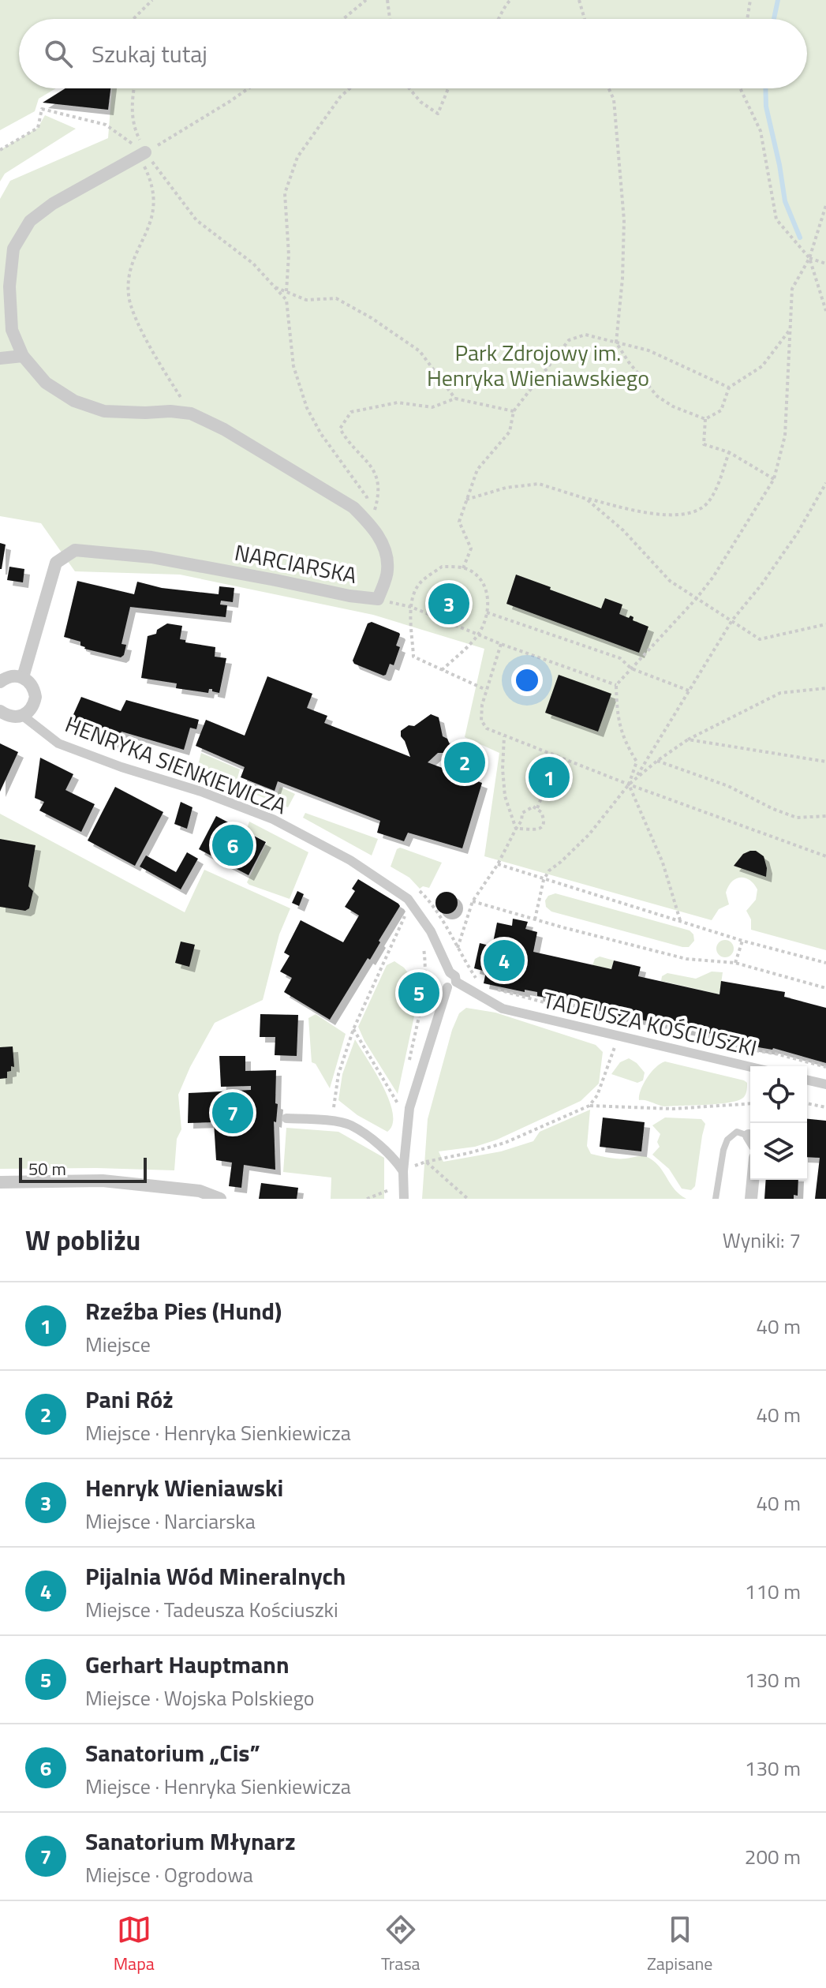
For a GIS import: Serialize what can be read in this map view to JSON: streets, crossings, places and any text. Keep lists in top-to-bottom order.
{
  "streets": {
    "street": ["NARCIARSKA", "HENRYKA SIENKIEWICZA", "TADEUSZA KOŚCIUSZKI"]
  },
  "crossings": [
    ["HENRYKA SIENKIEWICZA", "TADEUSZA KOŚCIUSZKI"]
  ],
  "parks": ["Park Zdrojowy im. Henryka Wieniawskiego"],
  "scale_bar": "50 m",
  "page": {
    "search": "Szukaj tutaj",
    "pins": [
      "3",
      "2",
      "1",
      "6",
      "4",
      "5",
      "7"
    ],
    "scale": "50 m",
    "heading": ["W pobliżu", "Wyniki: 7"],
    "list": [
      {
        "mark": "1",
        "name": "Rzeźba Pies (Hund)",
        "note": "Miejsce",
        "value": "40 m"
      },
      {
        "mark": "2",
        "name": "Pani Róż",
        "note": "Miejsce · Henryka Sienkiewicza",
        "value": "40 m"
      },
      {
        "mark": "3",
        "name": "Henryk Wieniawski",
        "note": "Miejsce · Narciarska",
        "value": "40 m"
      },
      {
        "mark": "4",
        "name": "Pijalnia Wód Mineralnych",
        "note": "Miejsce · Tadeusza Kościuszki",
        "value": "110 m"
      },
      {
        "mark": "5",
        "name": "Gerhart Hauptmann",
        "note": "Miejsce · Wojska Polskiego",
        "value": "130 m"
      },
      {
        "mark": "6",
        "name": "Sanatorium „Cis”",
        "note": "Miejsce · Henryka Sienkiewicza",
        "value": "130 m"
      },
      {
        "mark": "7",
        "name": "Sanatorium Młynarz",
        "note": "Miejsce · Ogrodowa",
        "value": "200 m"
      }
    ],
    "nav": ["Mapa", "Trasa", "Zapisane"]
  }
}
